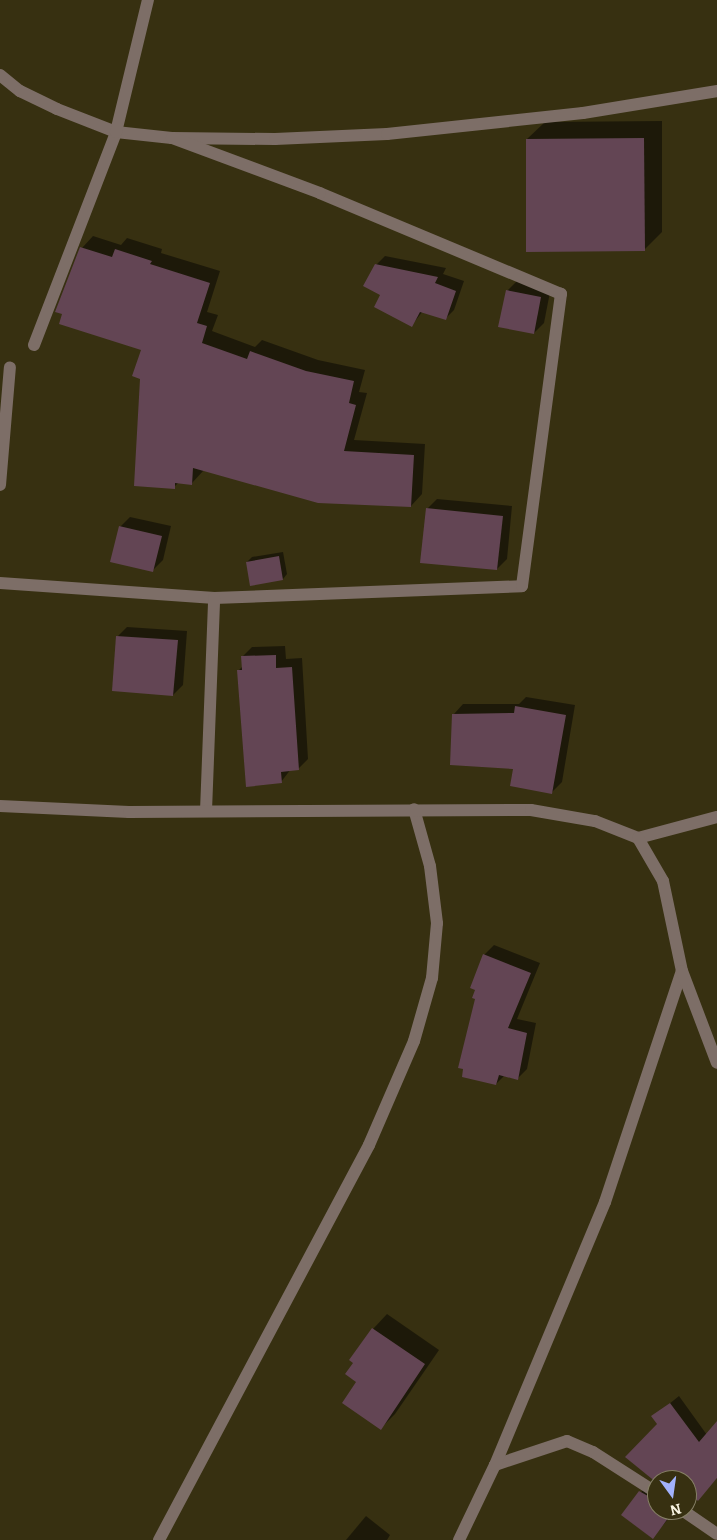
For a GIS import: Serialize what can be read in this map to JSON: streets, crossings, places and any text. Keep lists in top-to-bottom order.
{
  "north": "bottom"
}
